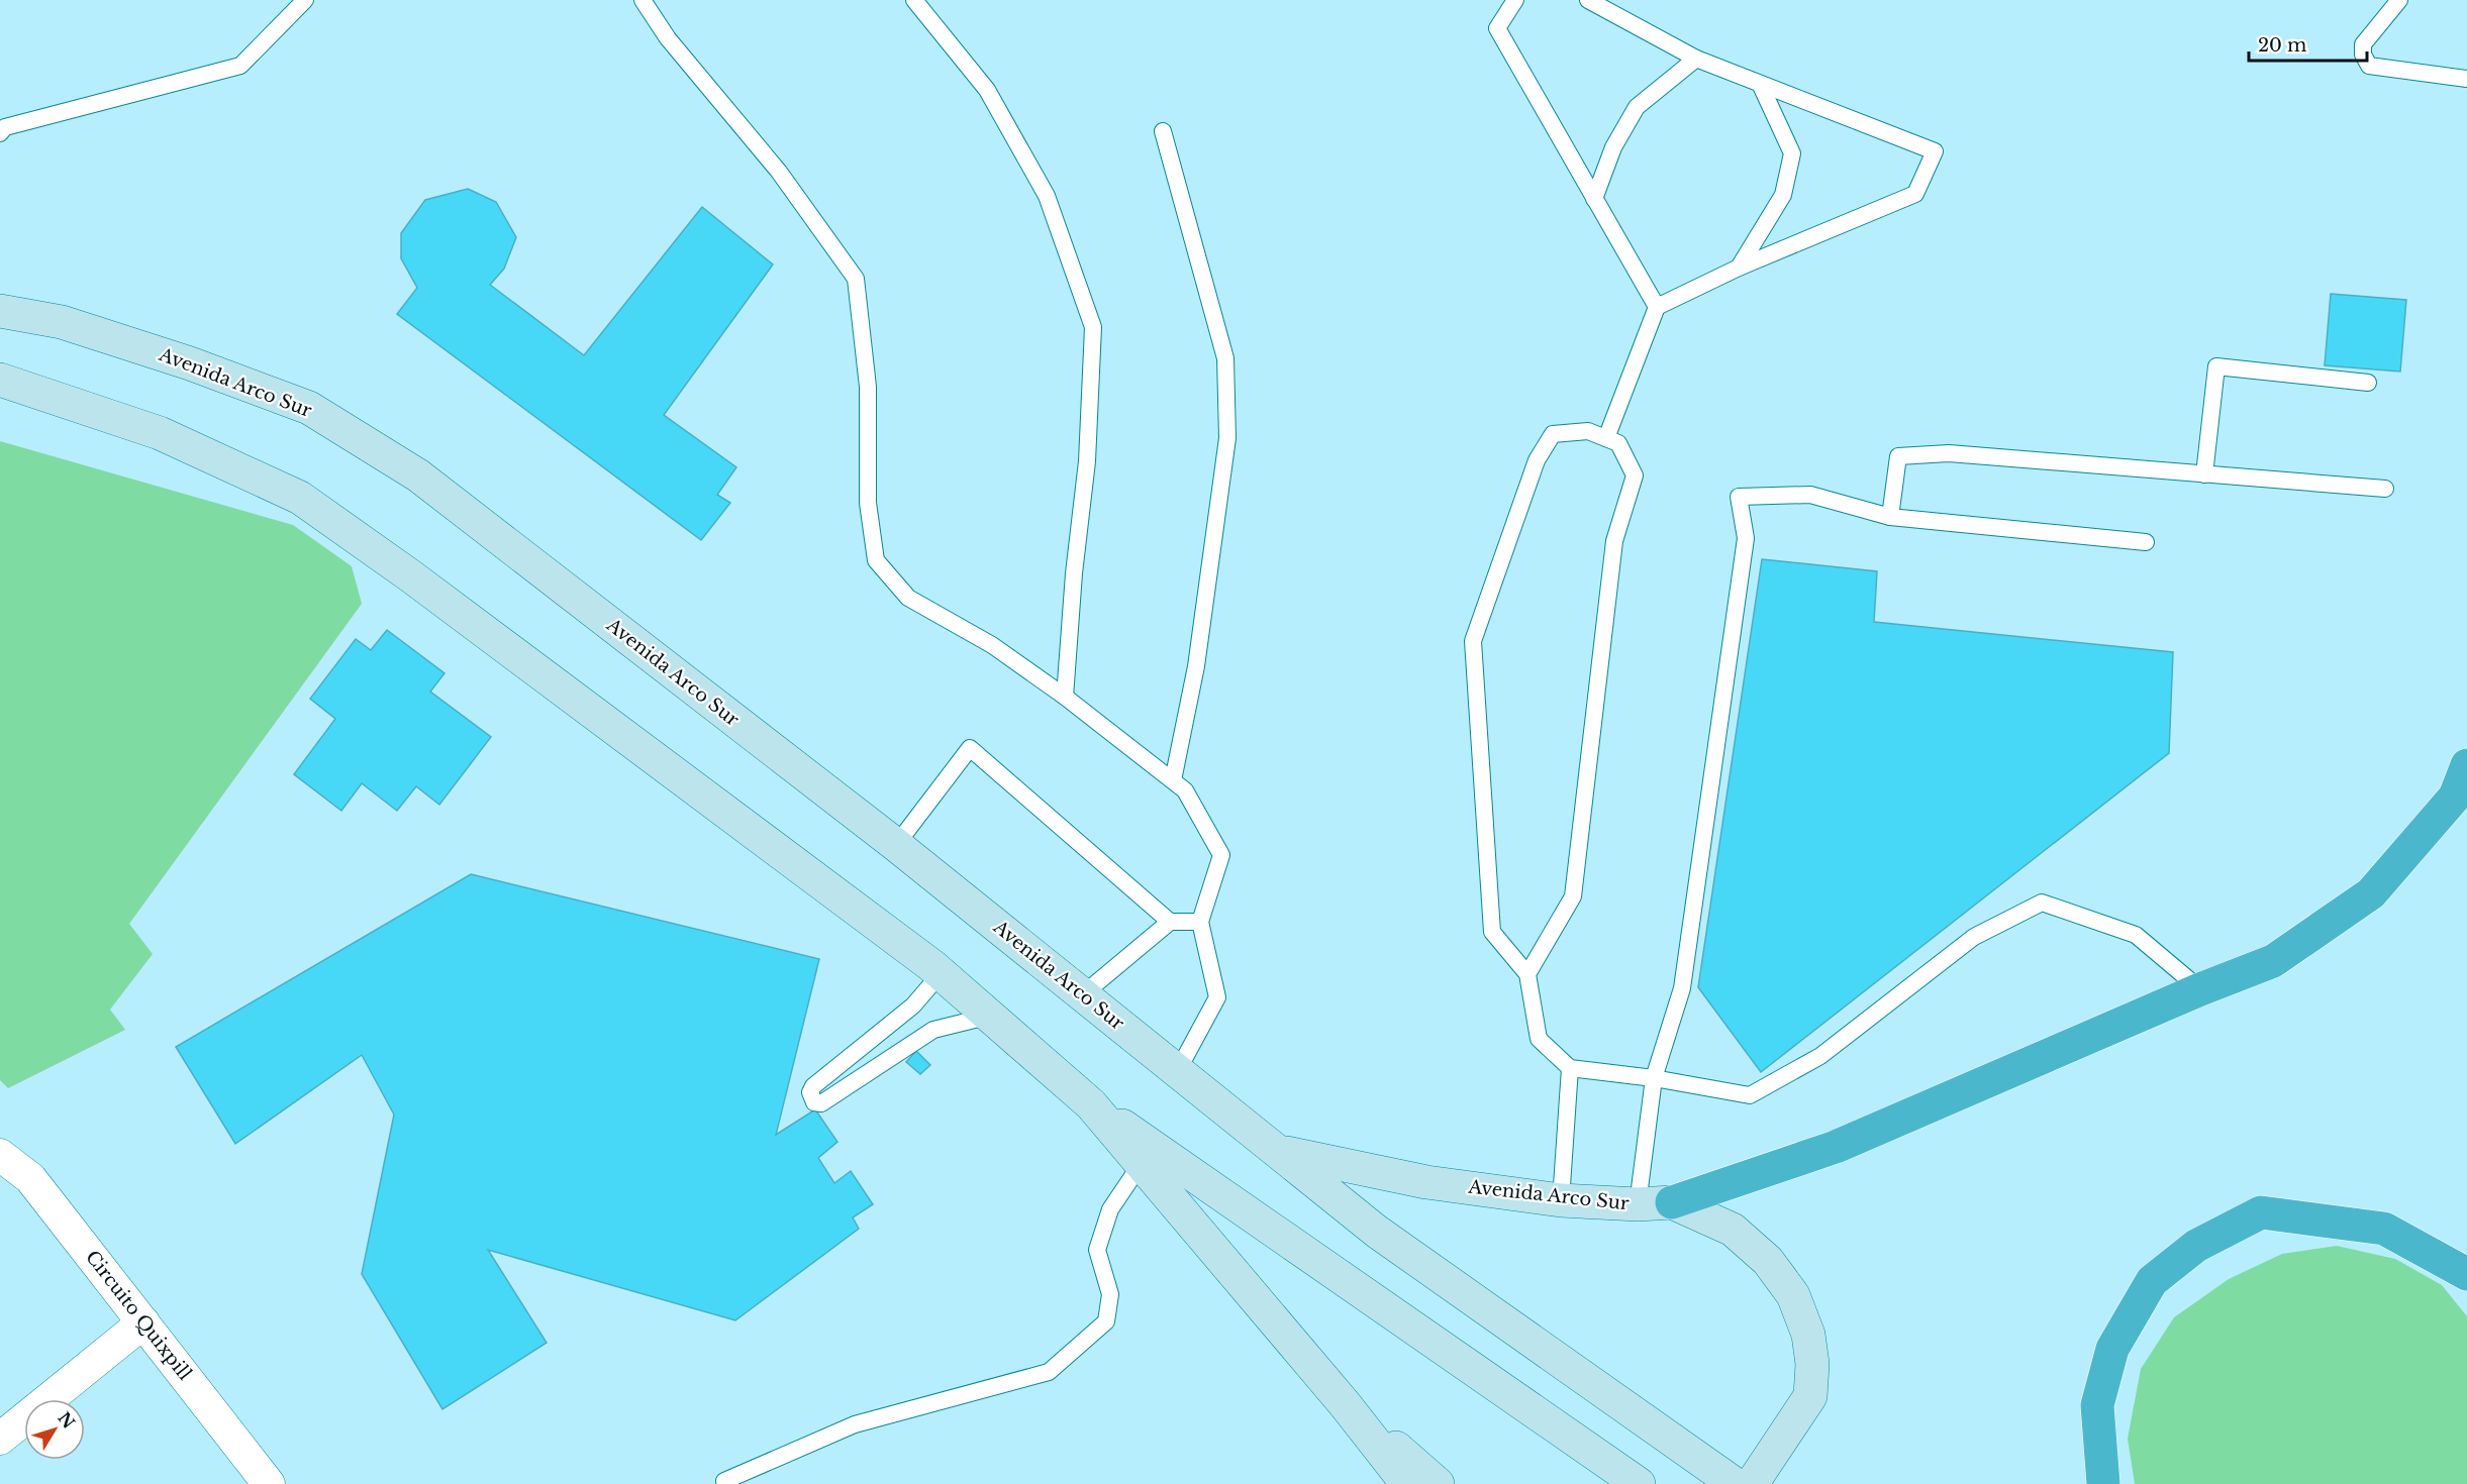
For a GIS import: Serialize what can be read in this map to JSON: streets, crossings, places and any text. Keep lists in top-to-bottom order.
{
  "streets": {
    "main road": ["Avenida Arco Sur"],
    "street": ["Circuito Quixpill"]
  },
  "scale_bar": "20 m",
  "north": "top right"
}
